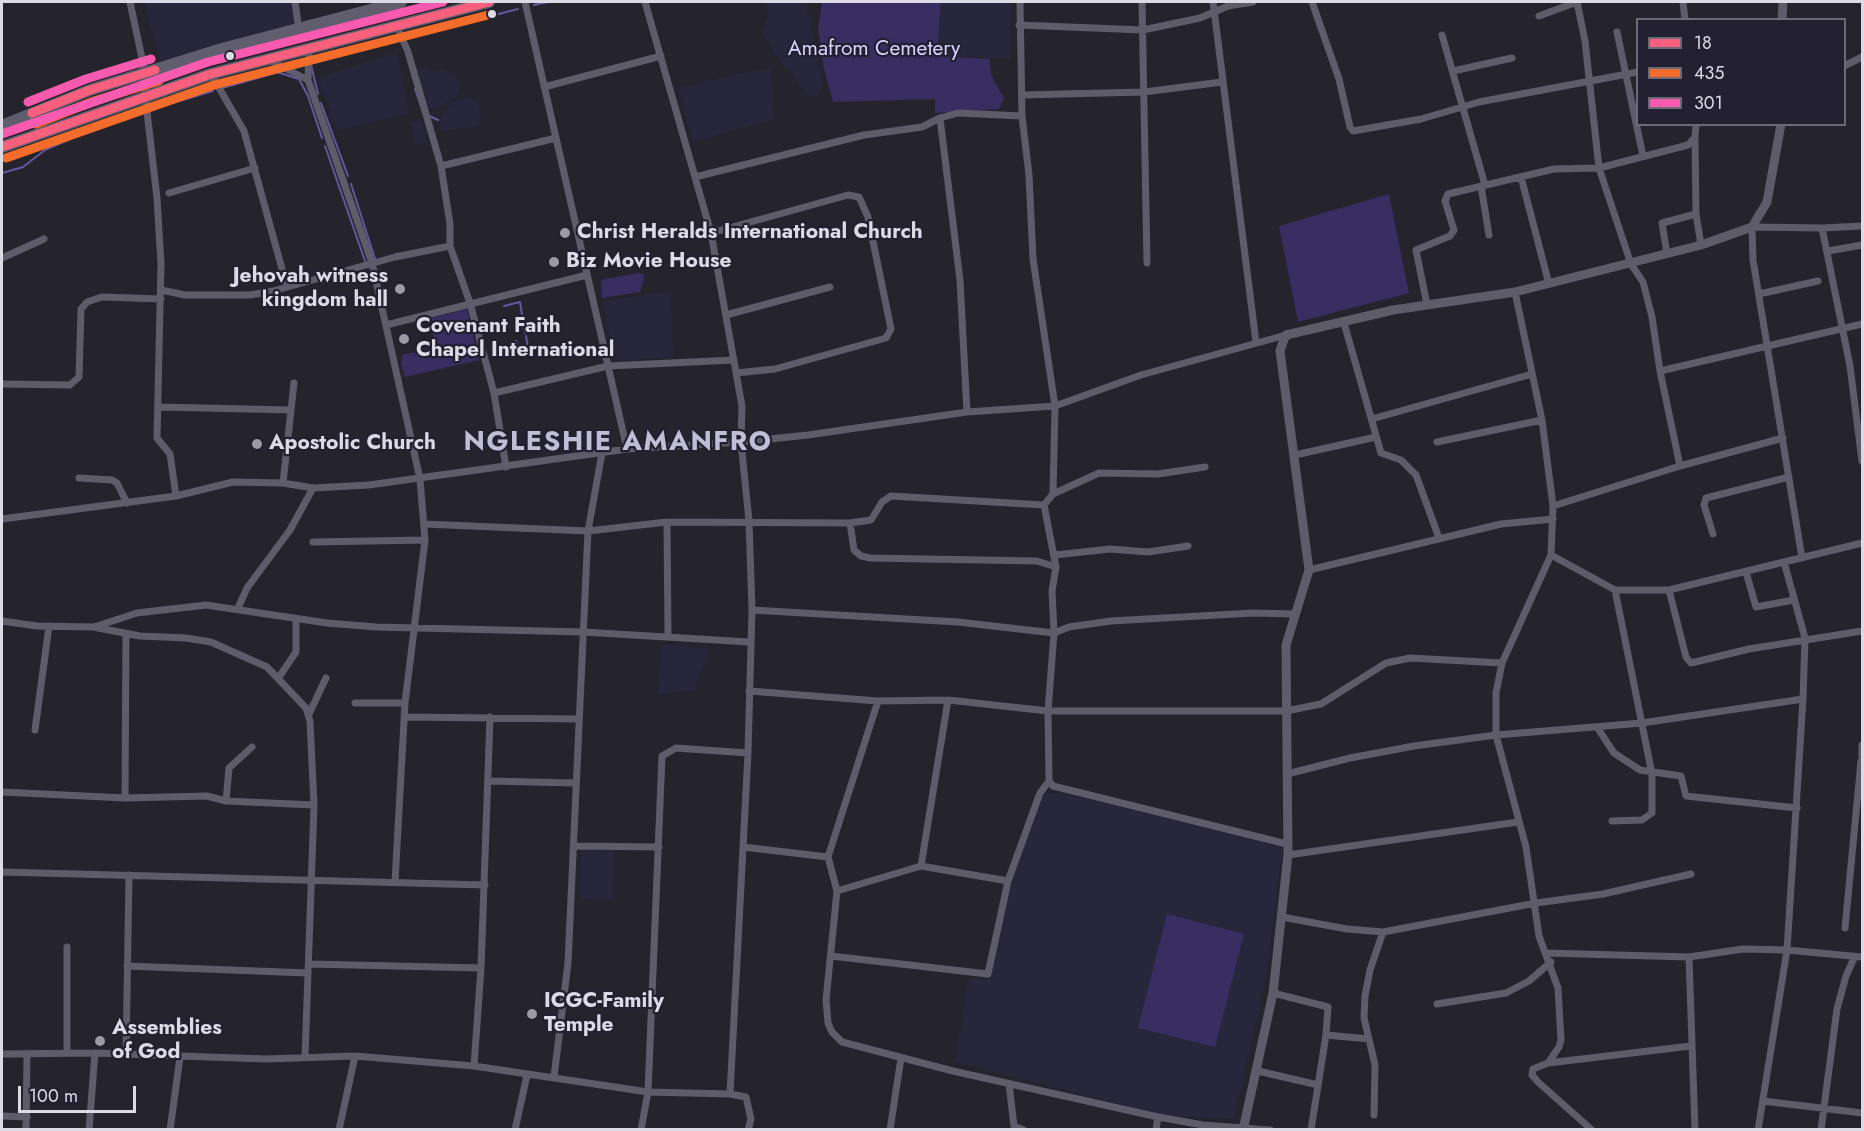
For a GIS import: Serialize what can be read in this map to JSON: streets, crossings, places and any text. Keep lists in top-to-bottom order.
{
  "districts": ["NGLESHIE AMANFRO"],
  "parks": ["Amafrom Cemetery"],
  "places": [
    "Christ Heralds International Church",
    "Biz Movie House",
    "Jehovah witness kingdom hall",
    "Covenant Faith Chapel International",
    "Apostolic Church",
    "ICGC-Family Temple",
    "Assemblies of God"
  ],
  "lines": ["transit line 18", "transit line 301", "transit line 435"],
  "legend": ["18", "435", "301"],
  "scale_bar": "100 m"
}
